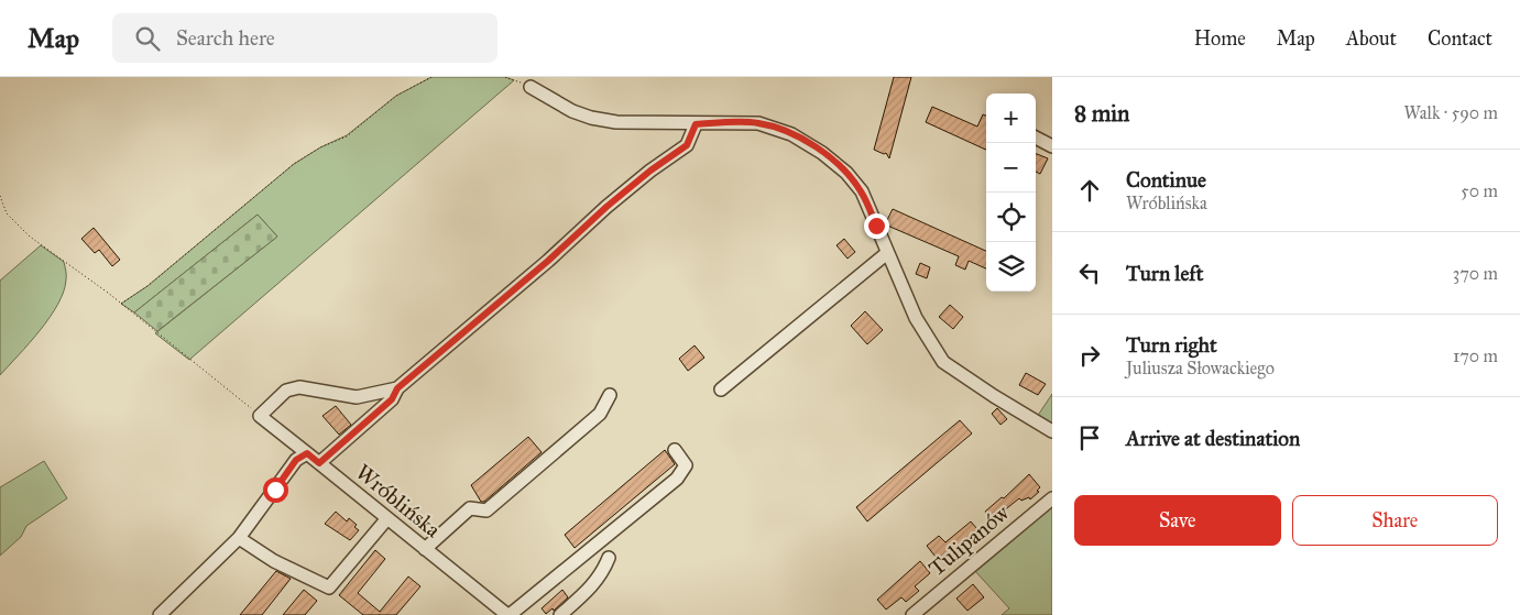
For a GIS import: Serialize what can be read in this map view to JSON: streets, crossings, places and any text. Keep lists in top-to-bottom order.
{
  "streets": {
    "street": ["Wróblińska", "Tulipanów"]
  },
  "page": {
    "header": "Map",
    "search": "Search here",
    "nav": [
      "Home",
      "Map",
      "About",
      "Contact"
    ],
    "heading": ["8 min", "Walk · 590 m"],
    "map_buttons": ["+", "−"],
    "list": [
      ["Continue", "Wróblińska", "50 m"],
      ["Turn left", "370 m"],
      ["Turn right", "Juliusza Słowackiego", "170 m"],
      "Arrive at destination"
    ],
    "buttons": ["Save", "Share"]
  }
}
